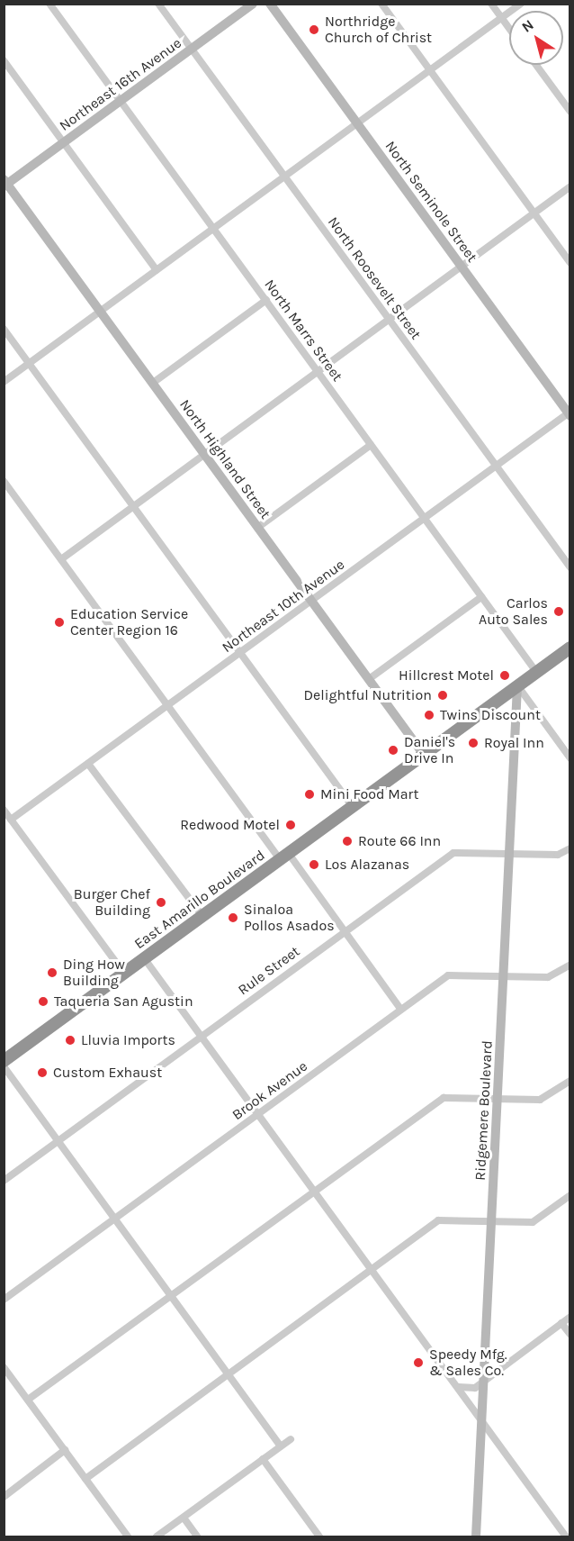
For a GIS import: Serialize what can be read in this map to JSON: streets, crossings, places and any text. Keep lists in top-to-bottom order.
{
  "streets": {
    "highway": ["East Amarillo Boulevard"],
    "street": [
      "Northeast 16th Avenue",
      "North Seminole Street",
      "North Roosevelt Street",
      "North Marrs Street",
      "North Highland Street",
      "Northeast 10th Avenue",
      "Rule Street",
      "Brook Avenue",
      "Ridgemere Boulevard"
    ]
  },
  "crossings": [
    ["Northeast 16th Avenue", "North Roosevelt Street"],
    ["Northeast 16th Avenue", "North Marrs Street"],
    ["Northeast 16th Avenue", "North Highland Street"],
    ["North Seminole Street", "Northeast 10th Avenue"],
    ["North Roosevelt Street", "Northeast 10th Avenue"],
    ["North Marrs Street", "Northeast 10th Avenue"],
    ["North Marrs Street", "East Amarillo Boulevard"],
    ["North Highland Street", "Northeast 10th Avenue"],
    ["North Highland Street", "East Amarillo Boulevard"],
    ["East Amarillo Boulevard", "Ridgemere Boulevard"],
    ["Rule Street", "Ridgemere Boulevard"],
    ["Brook Avenue", "Ridgemere Boulevard"]
  ],
  "places": [
    "Northridge Church of Christ",
    "Carlos Auto Sales",
    "Education Service Center Region 16",
    "Hillcrest Motel",
    "Delightful Nutrition",
    "Twins Discount",
    "Royal Inn",
    "Daniel's Drive In",
    "Mini Food Mart",
    "Redwood Motel",
    "Route 66 Inn",
    "Los Alazanas",
    "Burger Chef Building",
    "Sinaloa Pollos Asados",
    "Ding How Building",
    "Taqueria San Agustin",
    "Lluvia Imports",
    "Custom Exhaust",
    "Speedy Mfg. & Sales Co."
  ],
  "north": "top left"
}
